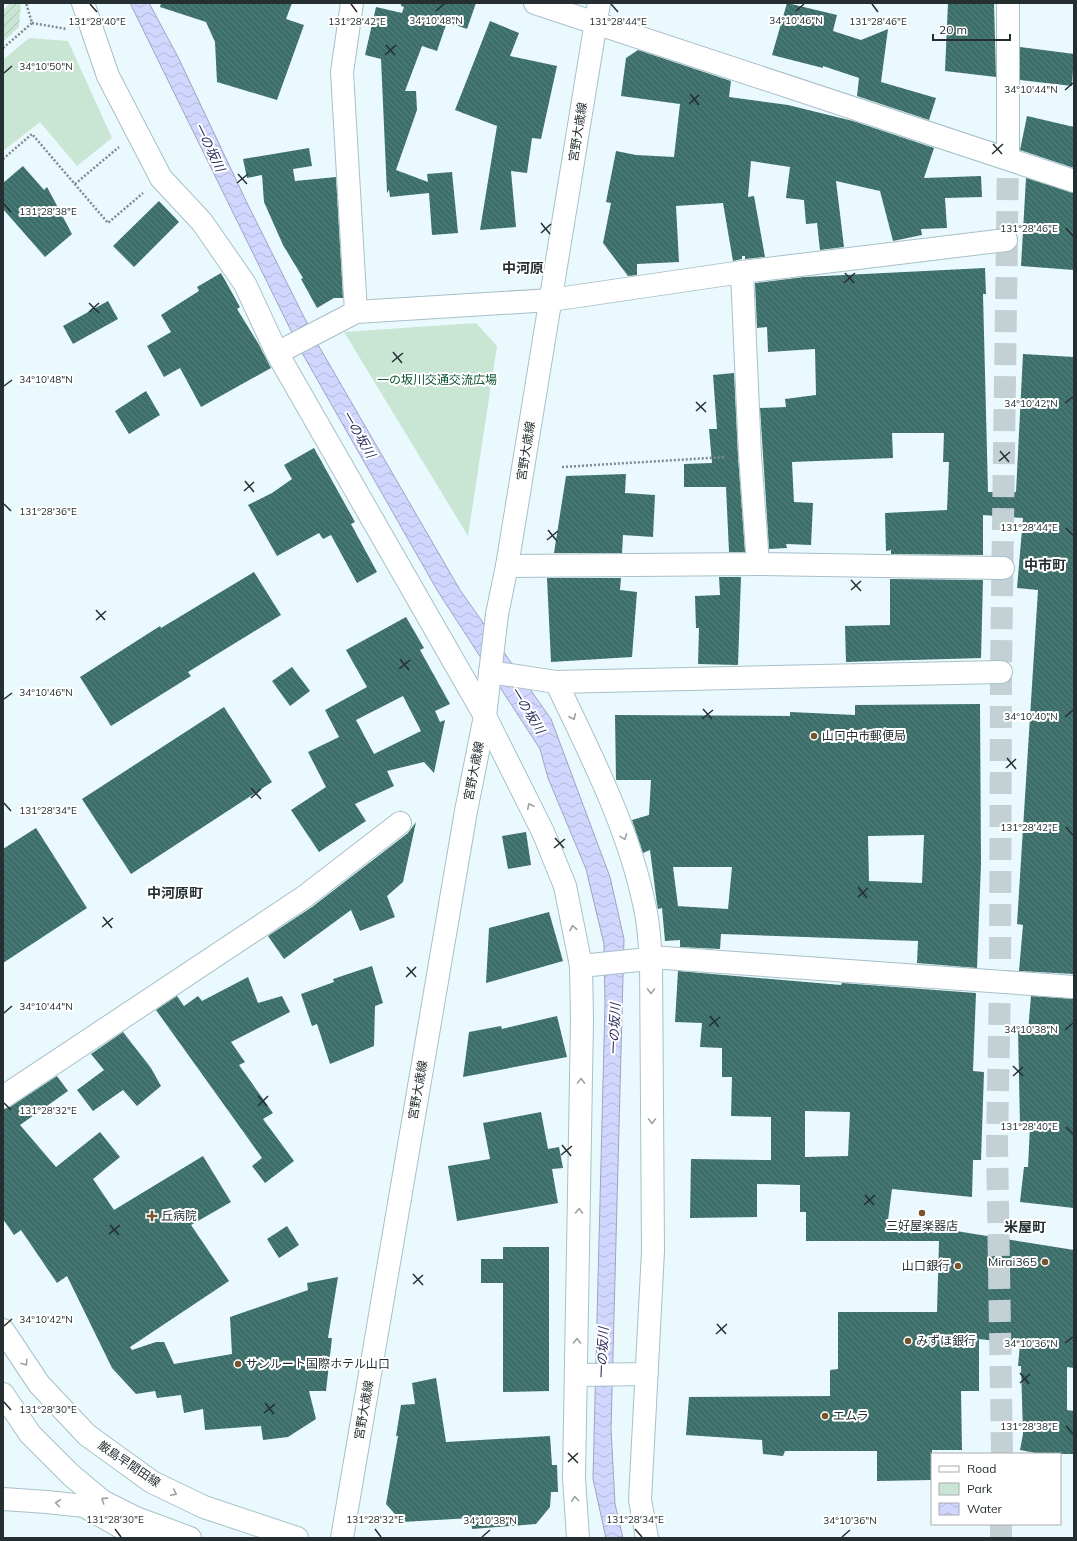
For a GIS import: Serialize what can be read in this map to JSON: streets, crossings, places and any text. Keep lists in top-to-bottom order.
{
  "streets": {
    "street": ["宮野大歳線", "厳島早間田線"]
  },
  "districts": [
    "中河原",
    "中市町",
    "中河原町",
    "米屋町"
  ],
  "water": ["一の坂川"],
  "parks": ["一の坂川交通交流広場"],
  "places": {
    "other": [
      "山口中市郵便局",
      "三好屋楽器店",
      "Mirai365",
      "山口銀行",
      "みずほ銀行",
      "サンルート国際ホテル山口",
      "エムラ"
    ],
    "health": ["丘病院"]
  },
  "legend": ["Road", "Park", "Water"],
  "scale_bar": "20 m",
  "coordinates": [
    "34°10'48\"N",
    "34°10'46\"N",
    "131°28'44\"E",
    "131°28'40\"E",
    "131°28'42\"E",
    "131°28'46\"E",
    "34°10'50\"N",
    "34°10'44\"N",
    "131°28'38\"E",
    "34°10'42\"N",
    "131°28'36\"E",
    "34°10'40\"N",
    "131°28'34\"E",
    "34°10'38\"N",
    "131°28'32\"E",
    "34°10'36\"N",
    "131°28'30\"E"
  ]
}
